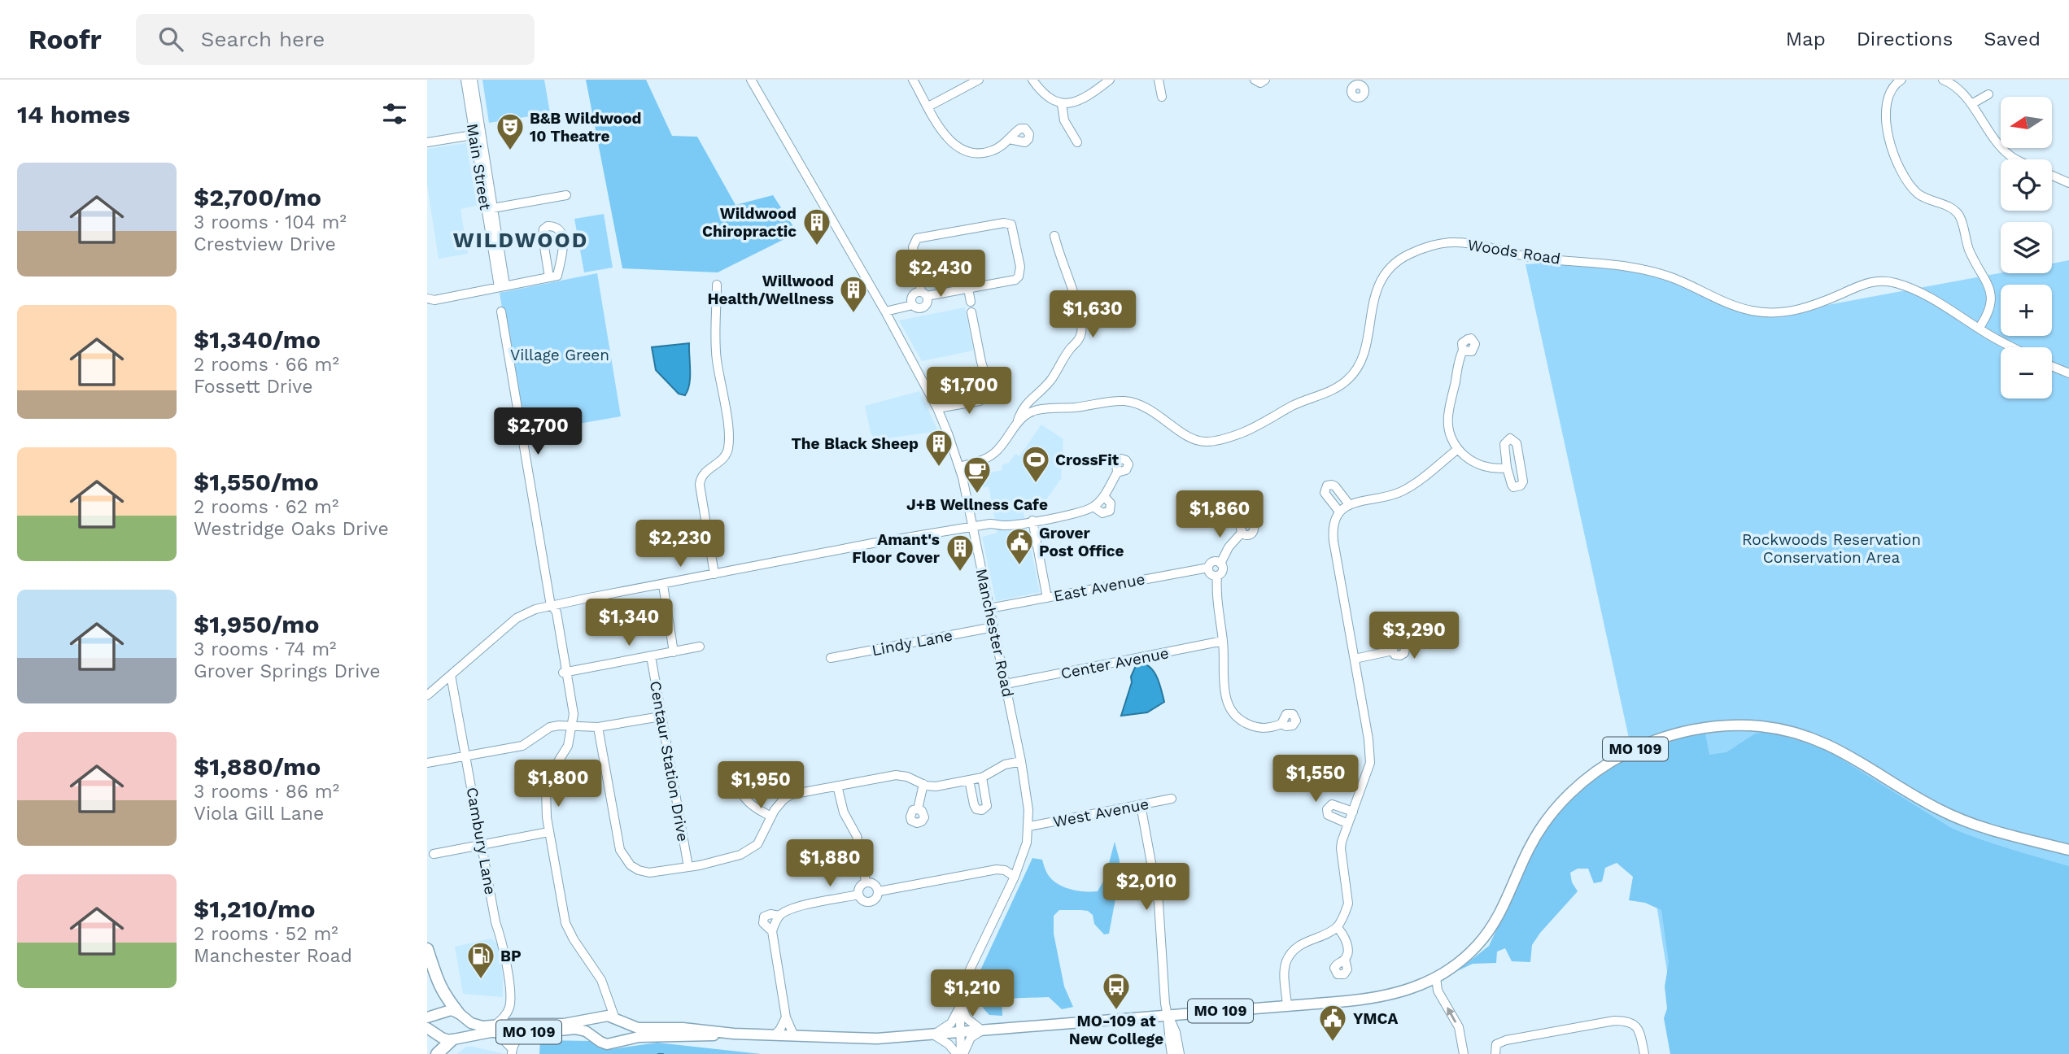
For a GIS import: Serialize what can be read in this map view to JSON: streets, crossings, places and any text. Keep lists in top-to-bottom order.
{
  "streets": {
    "main road": ["MO 109"],
    "street": [
      "Main Street",
      "Woods Road",
      "East Avenue",
      "Manchester Road",
      "Lindy Lane",
      "Center Avenue",
      "Centaur Station Drive",
      "West Avenue",
      "Cambury Lane"
    ]
  },
  "crossings": [
    ["Woods Road", "Manchester Road"],
    ["East Avenue", "Manchester Road"],
    ["Manchester Road", "Lindy Lane"],
    ["Manchester Road", "Center Avenue"],
    ["Manchester Road", "MO 109"],
    ["Manchester Road", "West Avenue"],
    ["MO 109", "Cambury Lane"]
  ],
  "districts": ["WILDWOOD"],
  "parks": ["Village Green", "Rockwoods Reservation Conservation Area"],
  "places": {
    "theatre": ["B&B Wildwood 10 Theatre"],
    "building": [
      "Wildwood Chiropractic",
      "Willwood Health/Wellness",
      "The Black Sheep",
      "Amant's Floor Cover"
    ],
    "sports": ["CrossFit"],
    "cafe": ["J+B Wellness Cafe"],
    "public building": ["Grover Post Office", "YMCA"],
    "fuel station": ["BP"],
    "bus stop": ["MO-109 at New College"]
  },
  "north": "left",
  "page": {
    "header": "Roofr",
    "search": "Search here",
    "nav": ["Map", "Directions", "Saved"],
    "heading": "14 homes",
    "map_buttons": ["+", "−"],
    "list": [
      {
        "name": "$2,700/mo",
        "note": "3 rooms · 104 m² · Crestview Drive"
      },
      {
        "name": "$1,340/mo",
        "note": "2 rooms · 66 m² · Fossett Drive"
      },
      {
        "name": "$1,550/mo",
        "note": "2 rooms · 62 m² · Westridge Oaks Drive"
      },
      {
        "name": "$1,950/mo",
        "note": "3 rooms · 74 m² · Grover Springs Drive"
      },
      {
        "name": "$1,880/mo",
        "note": "3 rooms · 86 m² · Viola Gill Lane"
      },
      {
        "name": "$1,210/mo",
        "note": "2 rooms · 52 m² · Manchester Road"
      }
    ],
    "price": [
      "$2,430",
      "$1,630",
      "$1,700",
      "$2,700",
      "$1,860",
      "$2,230",
      "$1,340",
      "$3,290",
      "$1,550",
      "$1,800",
      "$1,950",
      "$1,880",
      "$2,010",
      "$1,210"
    ]
  }
}
